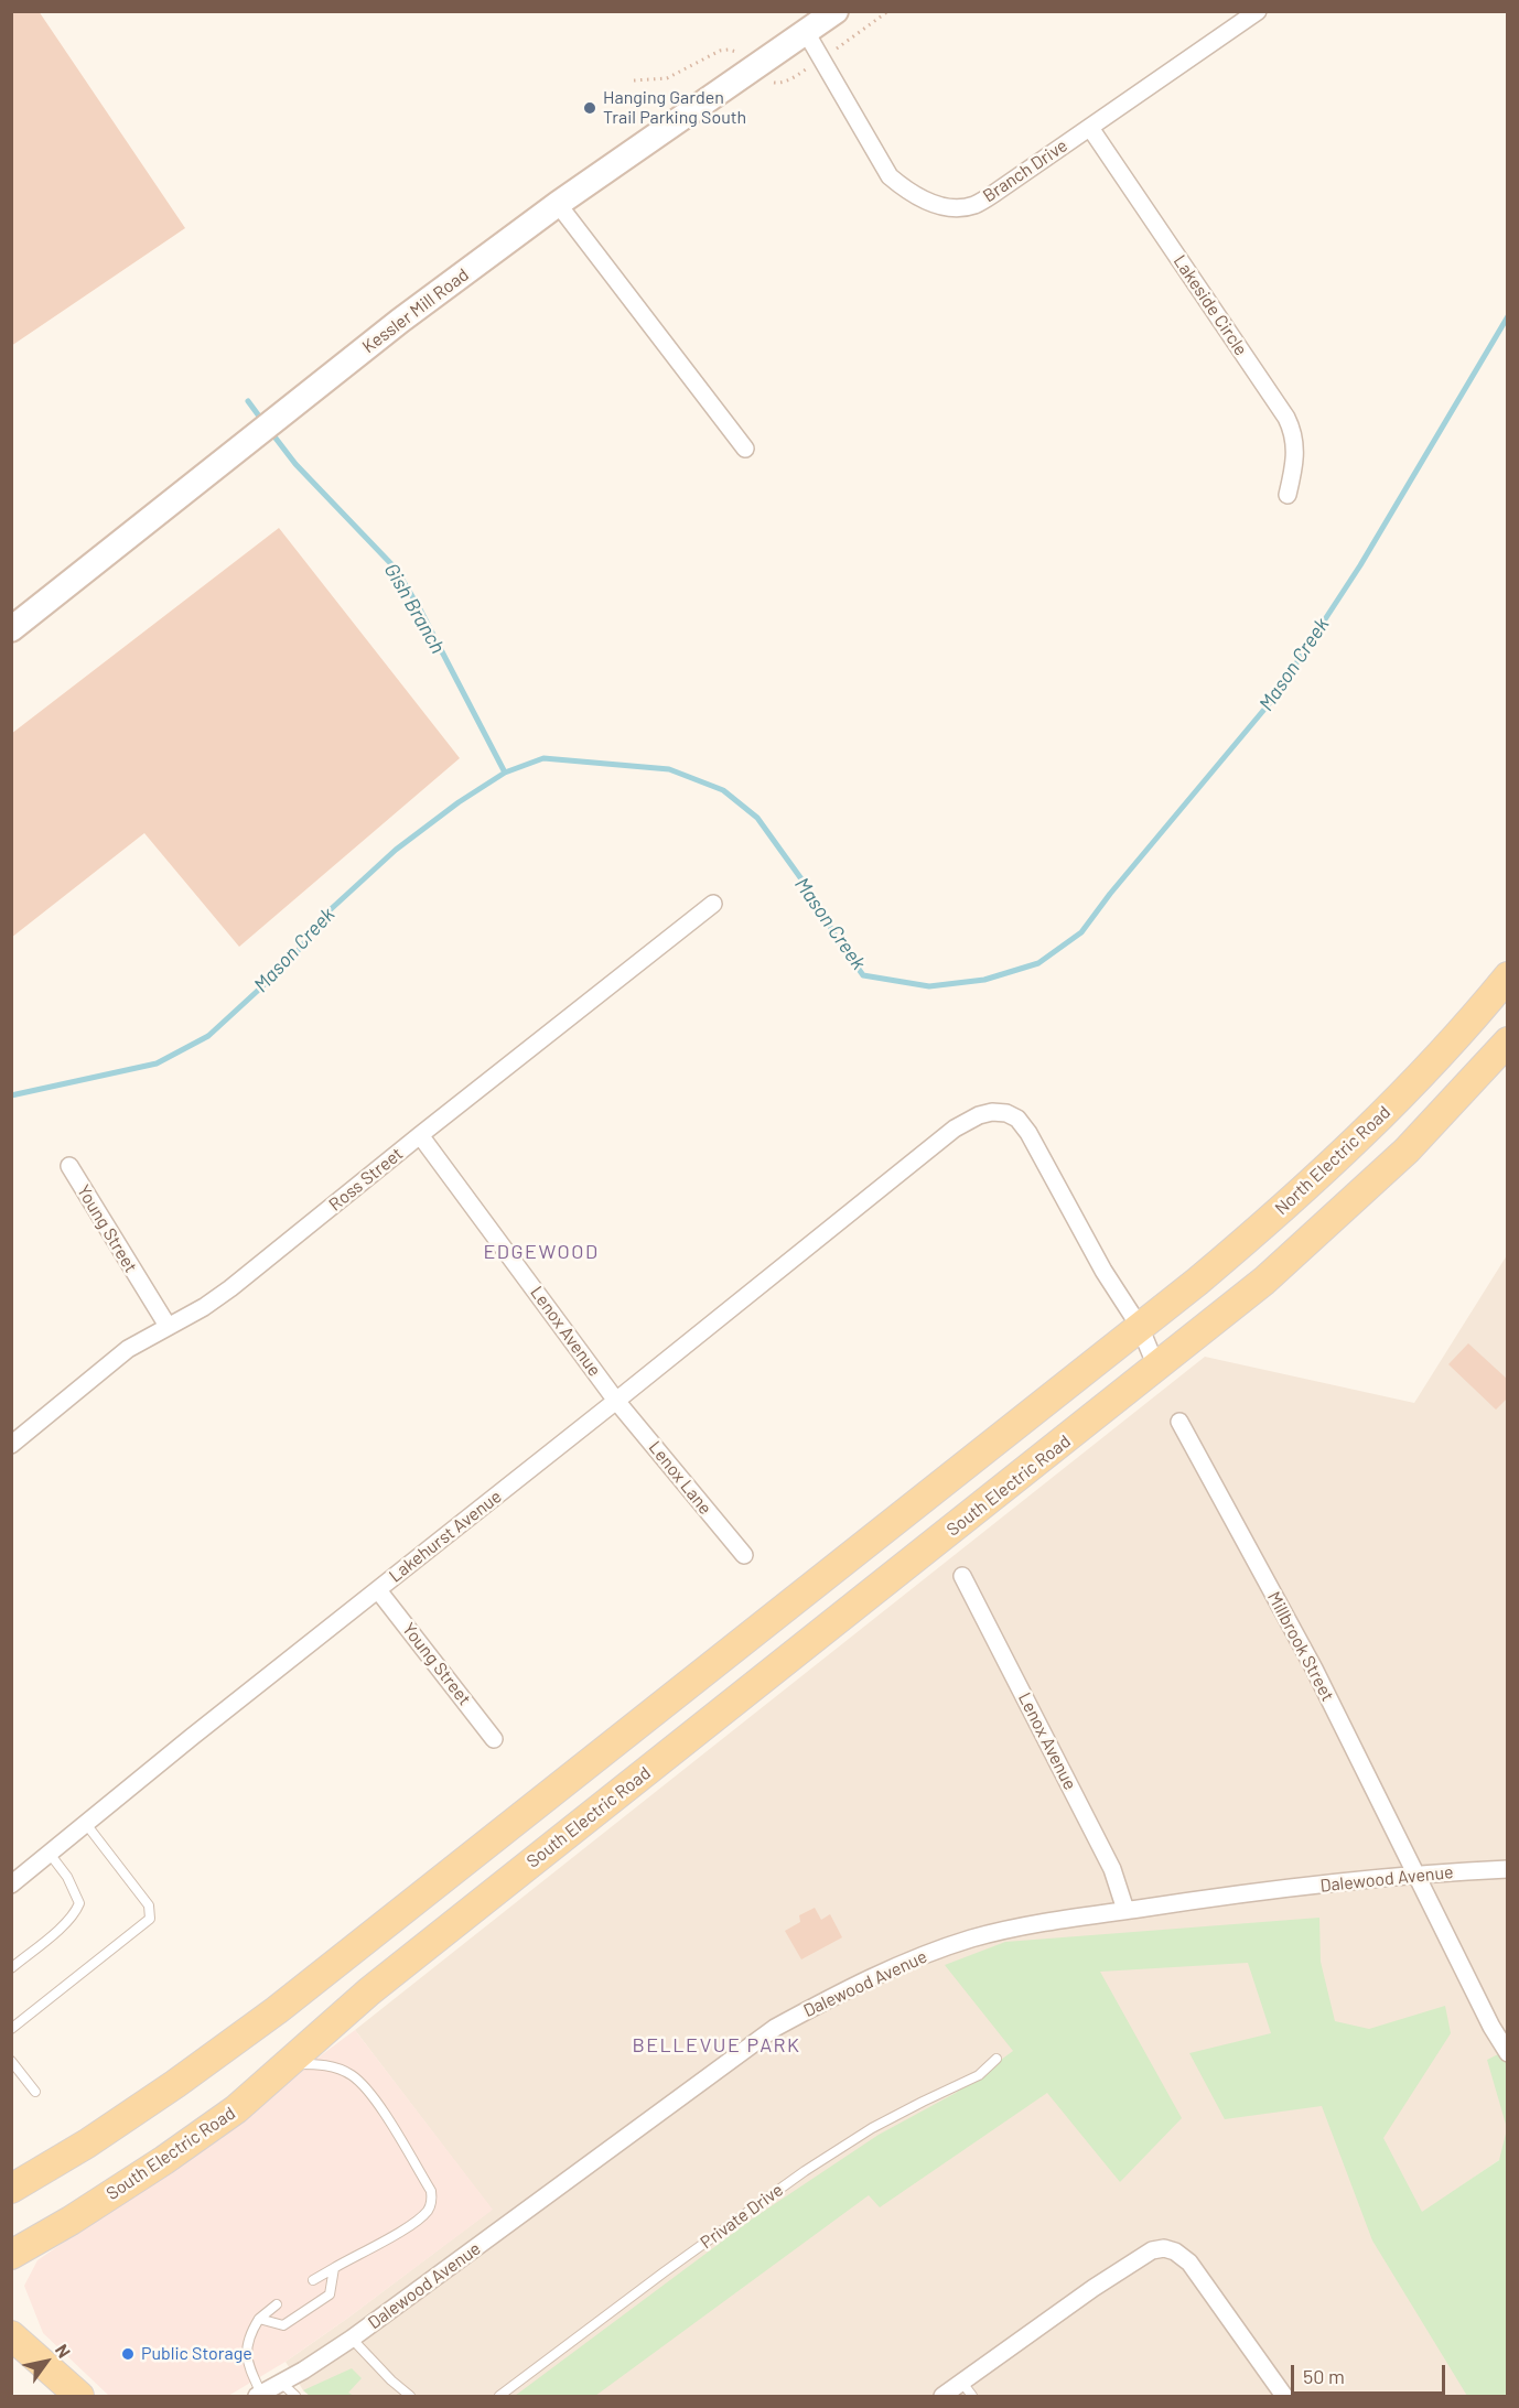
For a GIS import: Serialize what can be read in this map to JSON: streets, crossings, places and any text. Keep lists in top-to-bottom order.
{
  "streets": {
    "main road": ["North Electric Road", "South Electric Road"],
    "street": [
      "Branch Drive",
      "Lakeside Circle",
      "Kessler Mill Road",
      "Ross Street",
      "Young Street",
      "Lenox Avenue",
      "Lenox Lane",
      "Lakehurst Avenue",
      "Millbrook Street",
      "Dalewood Avenue"
    ],
    "lane": ["Private Drive"]
  },
  "crossings": [
    ["Branch Drive", "Lakeside Circle"],
    ["Branch Drive", "Kessler Mill Road"],
    ["North Electric Road", "Lakehurst Avenue"],
    ["Ross Street", "Young Street"],
    ["Ross Street", "Lenox Avenue"],
    ["Young Street", "Lakehurst Avenue"],
    ["Lenox Avenue", "Lenox Lane"],
    ["Lenox Avenue", "Lakehurst Avenue"],
    ["Lenox Avenue", "Dalewood Avenue"],
    ["Lenox Lane", "Lakehurst Avenue"],
    ["Millbrook Street", "Dalewood Avenue"]
  ],
  "districts": ["EDGEWOOD", "BELLEVUE PARK"],
  "water": ["Gish Branch", "Mason Creek"],
  "places": ["Hanging Garden Trail Parking South", "Public Storage"],
  "scale_bar": "50 m",
  "north": "top right"
}
